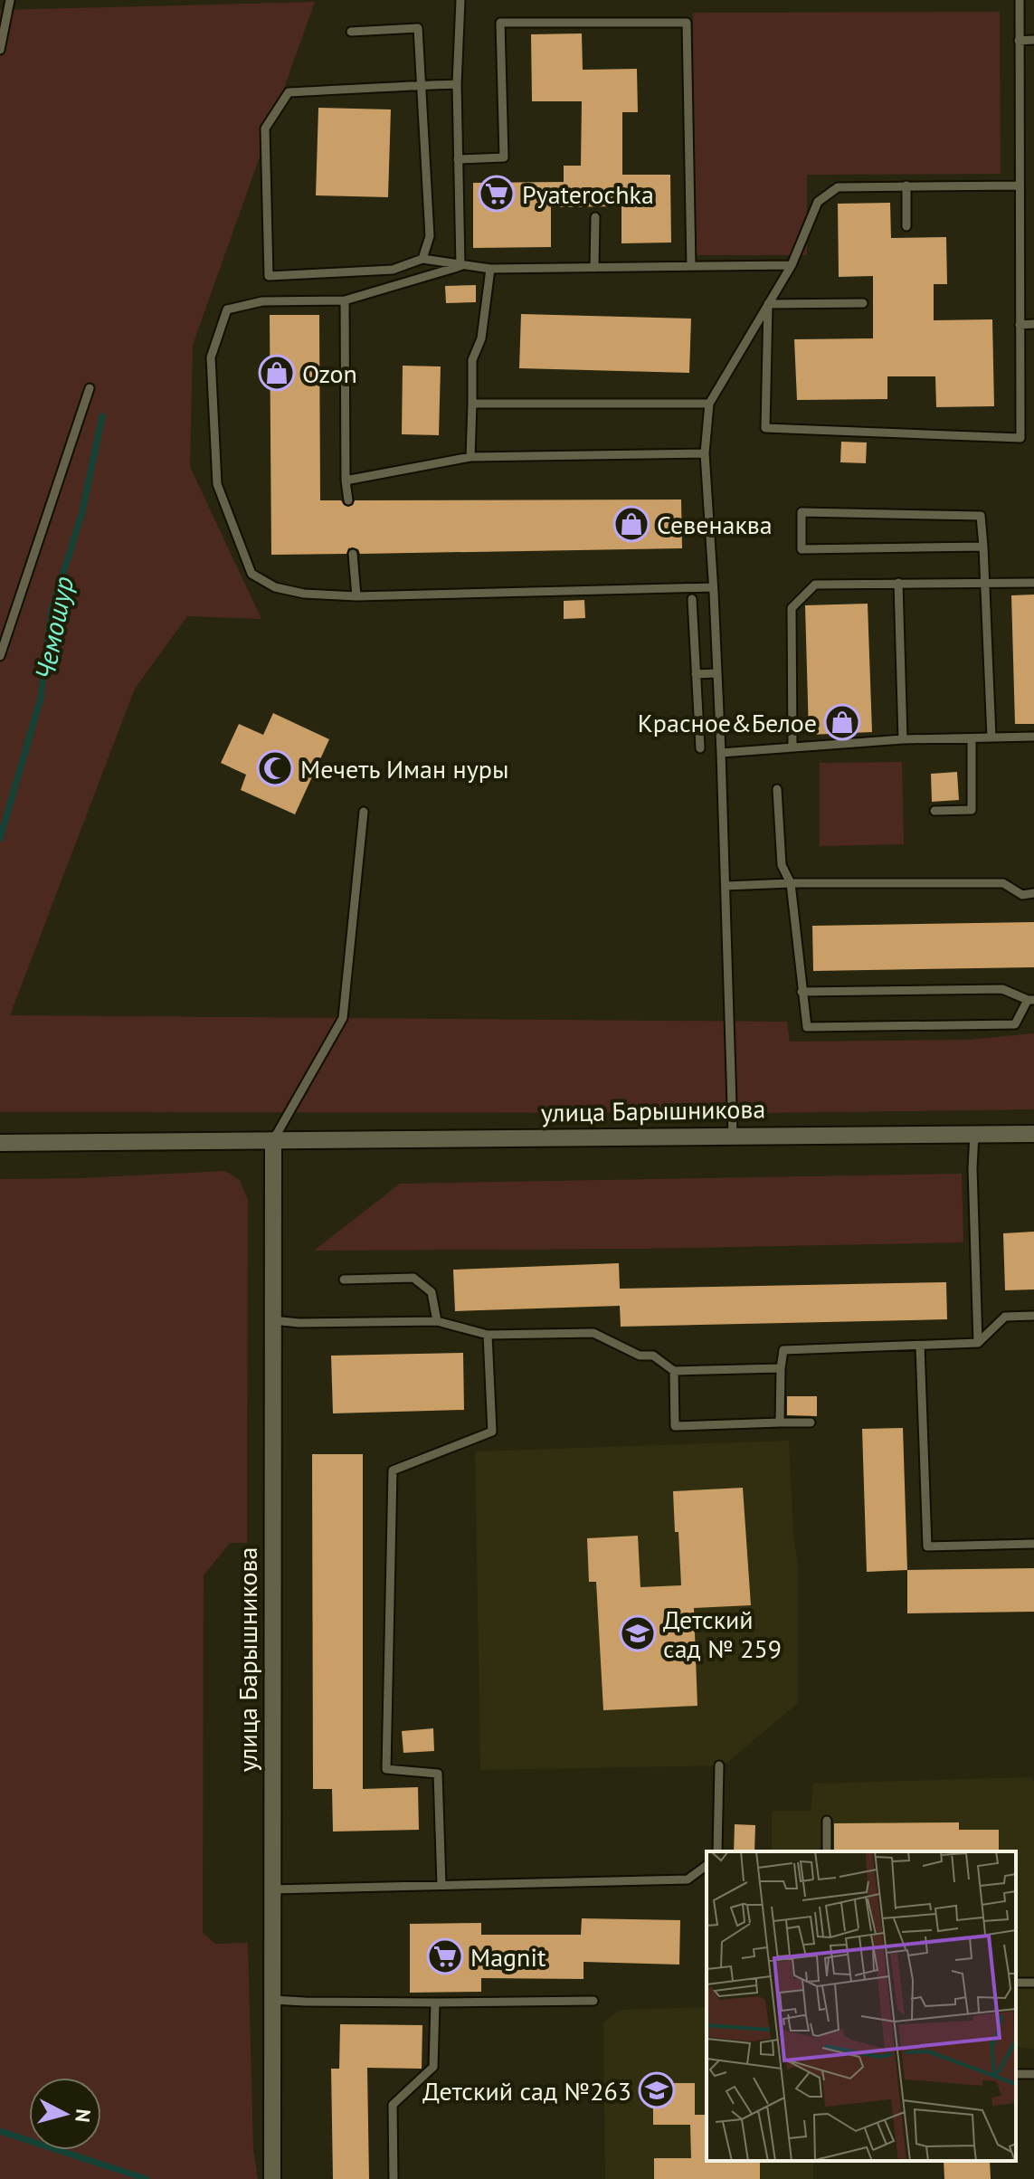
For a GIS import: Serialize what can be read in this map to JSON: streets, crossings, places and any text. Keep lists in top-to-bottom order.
{
  "streets": {
    "street": ["улица Барышникова"]
  },
  "water": ["Чемошур"],
  "places": {
    "supermarket": ["Pyaterochka", "Magnit"],
    "shop": ["Ozon", "Севенаква", "Красное&Белое"],
    "mosque": ["Мечеть Иман нуры"],
    "school or university": ["Детский сад № 259", "Детский сад №263"]
  },
  "north": "right"
}
